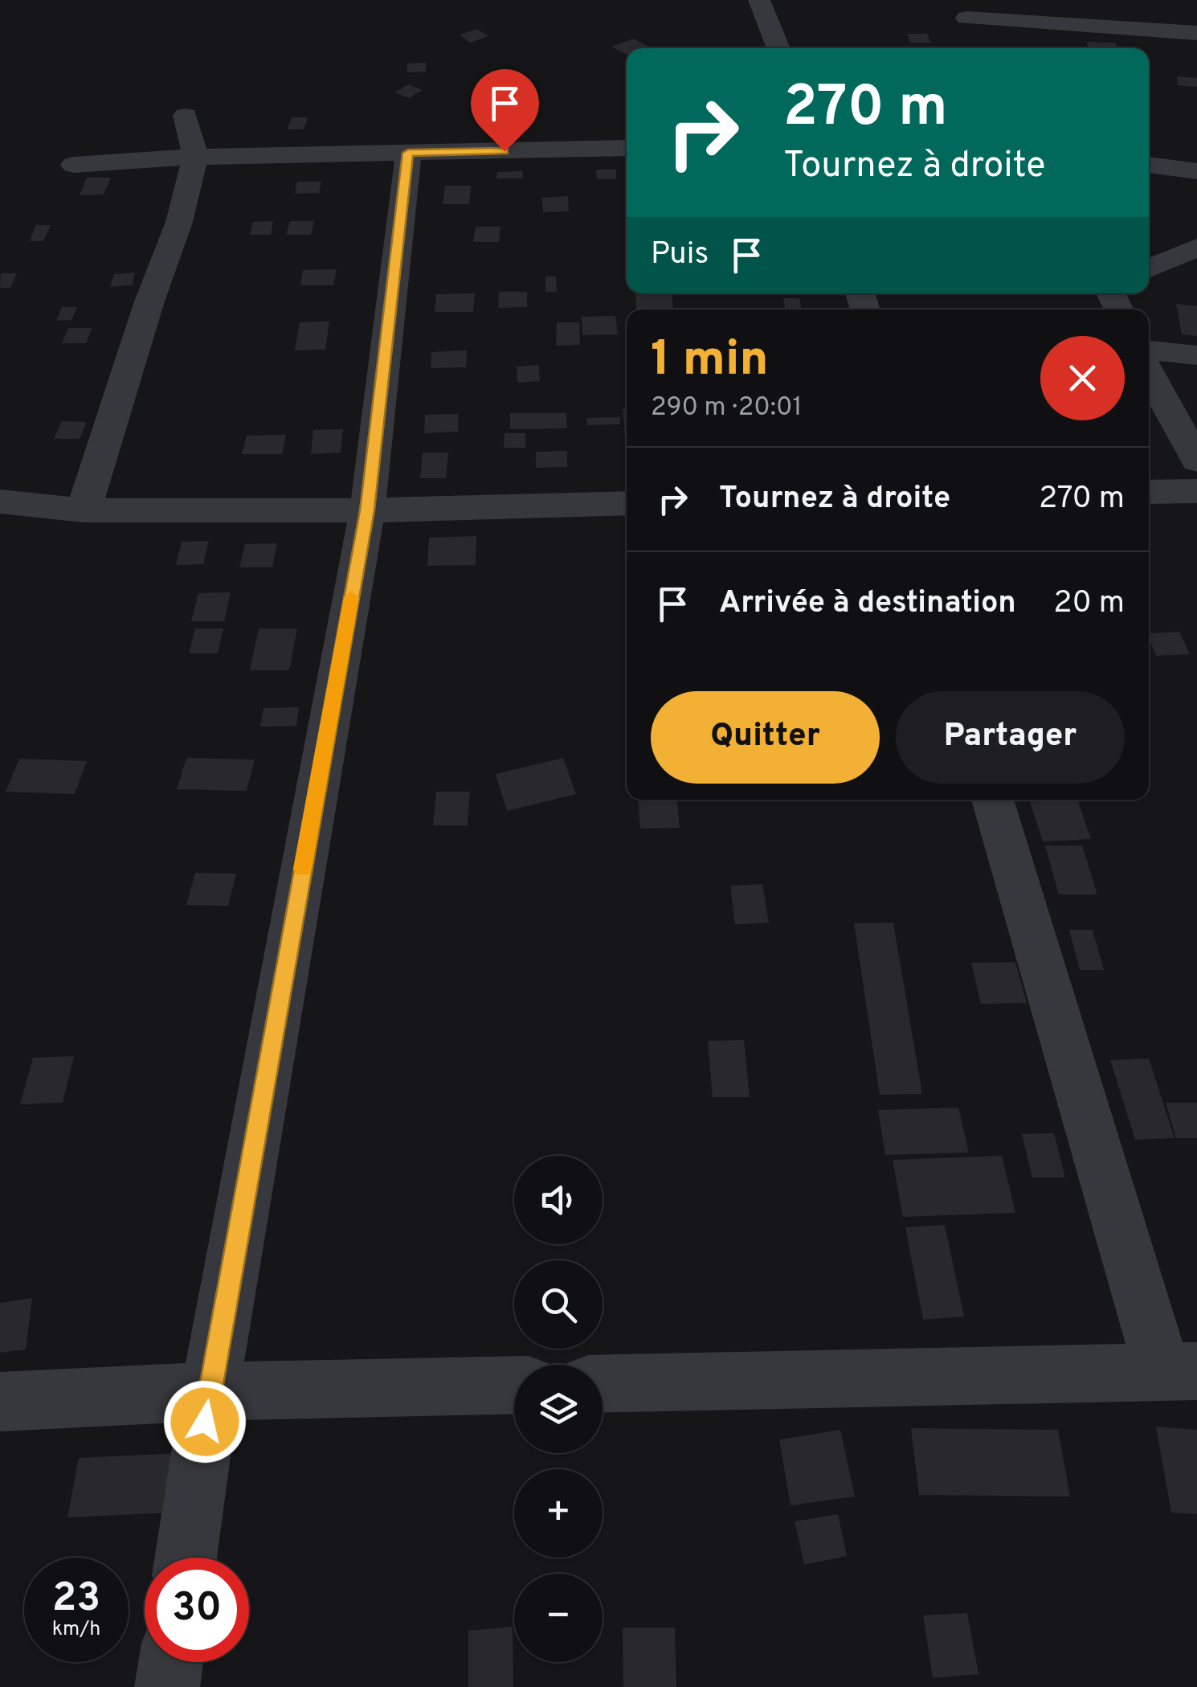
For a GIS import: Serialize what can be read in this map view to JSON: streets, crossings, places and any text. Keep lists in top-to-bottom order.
{
  "page": {
    "turn": ["270 m", "Tournez à droite"],
    "then": "Puis",
    "heading": ["1 min", "290 m · 20:01"],
    "list": [
      {
        "name": "Tournez à droite",
        "value": "270 m"
      },
      {
        "name": "Arrivée à destination",
        "value": "20 m"
      }
    ],
    "buttons": ["Quitter", "Partager"],
    "map_buttons": ["+", "−"],
    "speed": "23 km/h",
    "limit": "30"
  }
}
